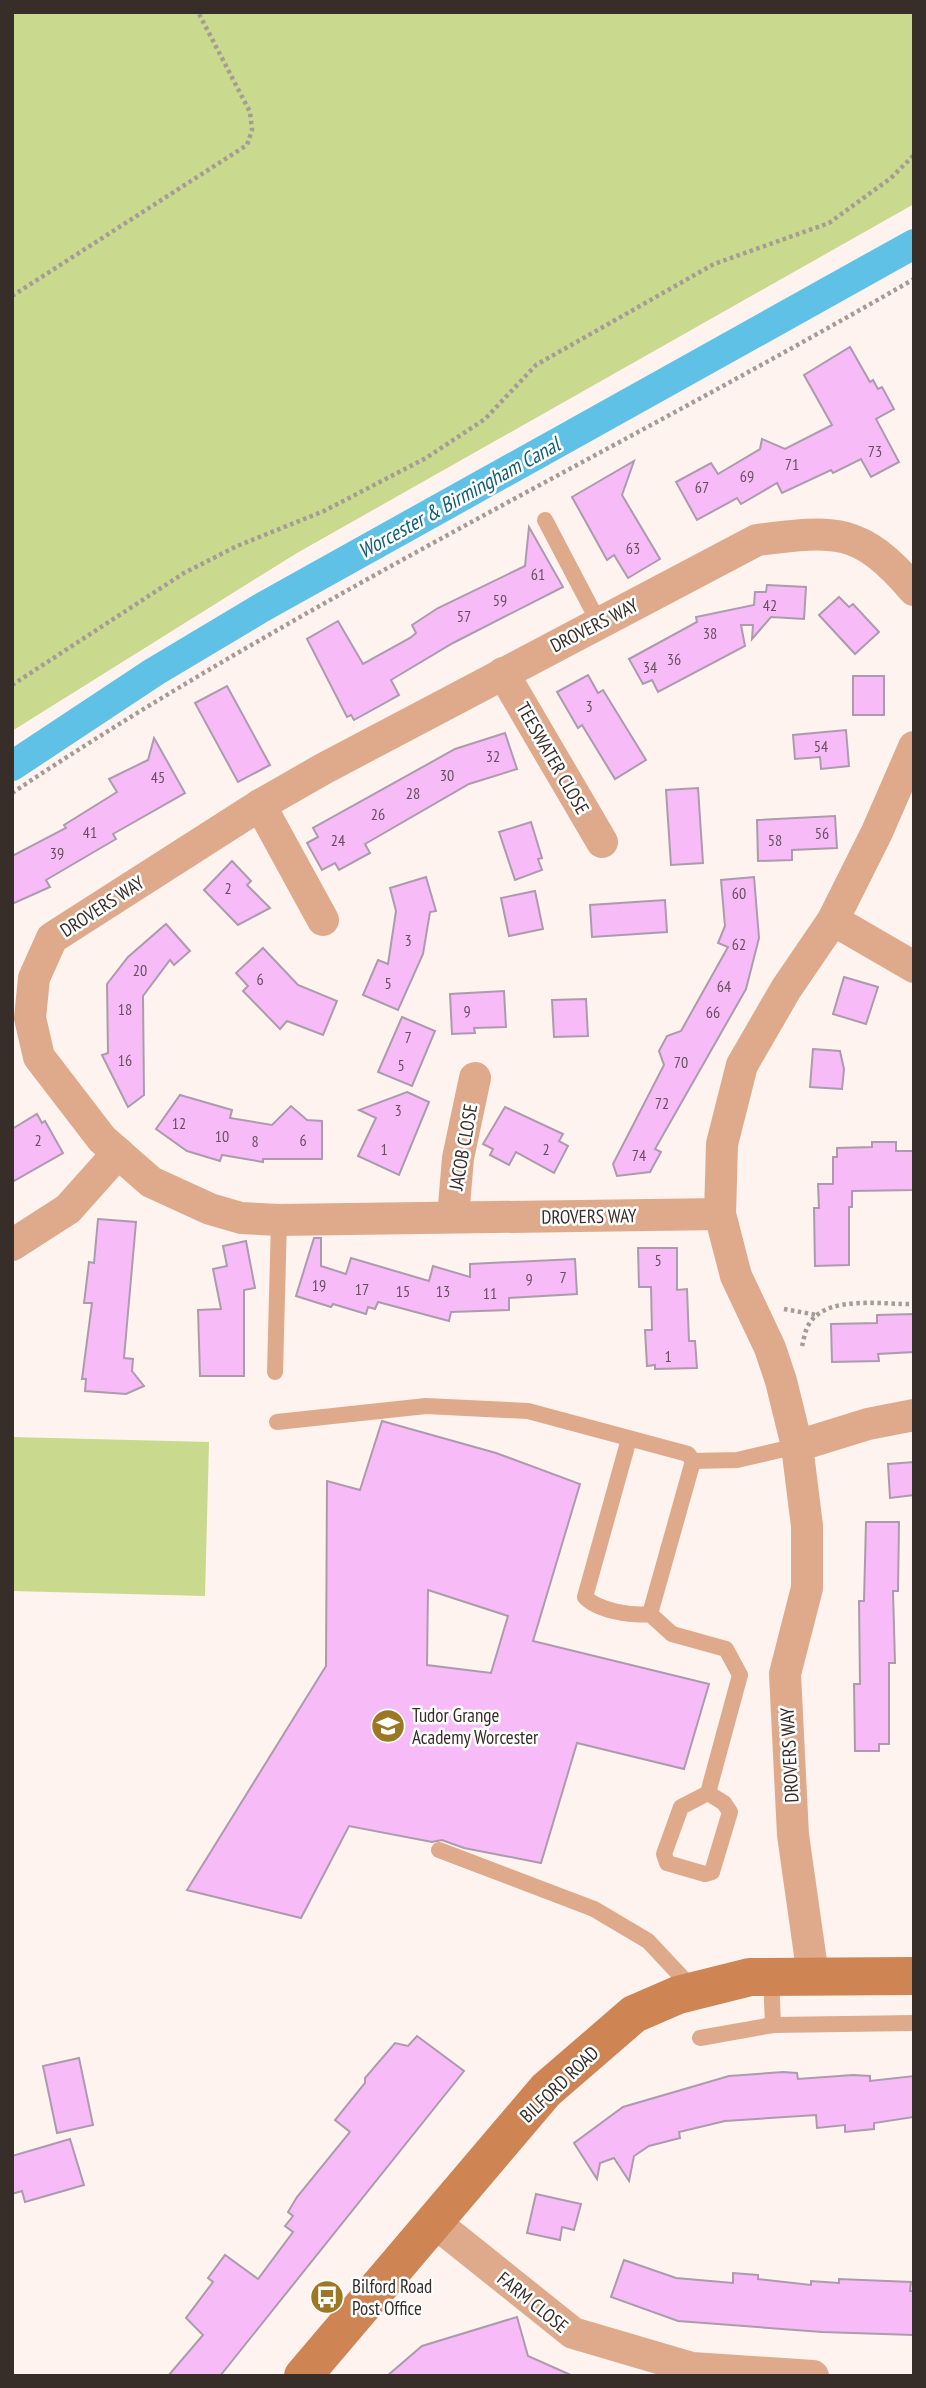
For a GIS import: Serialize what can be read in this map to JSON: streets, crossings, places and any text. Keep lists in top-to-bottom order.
{
  "streets": {
    "street": [
      "DROVERS WAY",
      "TEESWATER CLOSE",
      "JACOB CLOSE",
      "BILFORD ROAD",
      "FARM CLOSE"
    ]
  },
  "crossings": [
    ["DROVERS WAY", "TEESWATER CLOSE"],
    ["DROVERS WAY", "JACOB CLOSE"],
    ["DROVERS WAY", "BILFORD ROAD"],
    ["BILFORD ROAD", "FARM CLOSE"]
  ],
  "water": ["Worcester & Birmingham Canal"],
  "places": {
    "school or university": ["Tudor Grange Academy Worcester"],
    "bus stop": ["Bilford Road Post Office"]
  },
  "house_numbers": [
    "73",
    "71",
    "69",
    "67",
    "63",
    "61",
    "59",
    "42",
    "57",
    "38",
    "36",
    "34",
    "3",
    "54",
    "32",
    "30",
    "45",
    "28",
    "26",
    "41",
    "56",
    "24",
    "58",
    "39",
    "2",
    "60",
    "3",
    "62",
    "20",
    "6",
    "5",
    "64",
    "18",
    "9",
    "66",
    "7",
    "16",
    "70",
    "5",
    "72",
    "3",
    "12",
    "10",
    "2",
    "6",
    "8",
    "1",
    "2",
    "74",
    "5",
    "7",
    "9",
    "19",
    "17",
    "15",
    "13",
    "11",
    "1"
  ]
}
